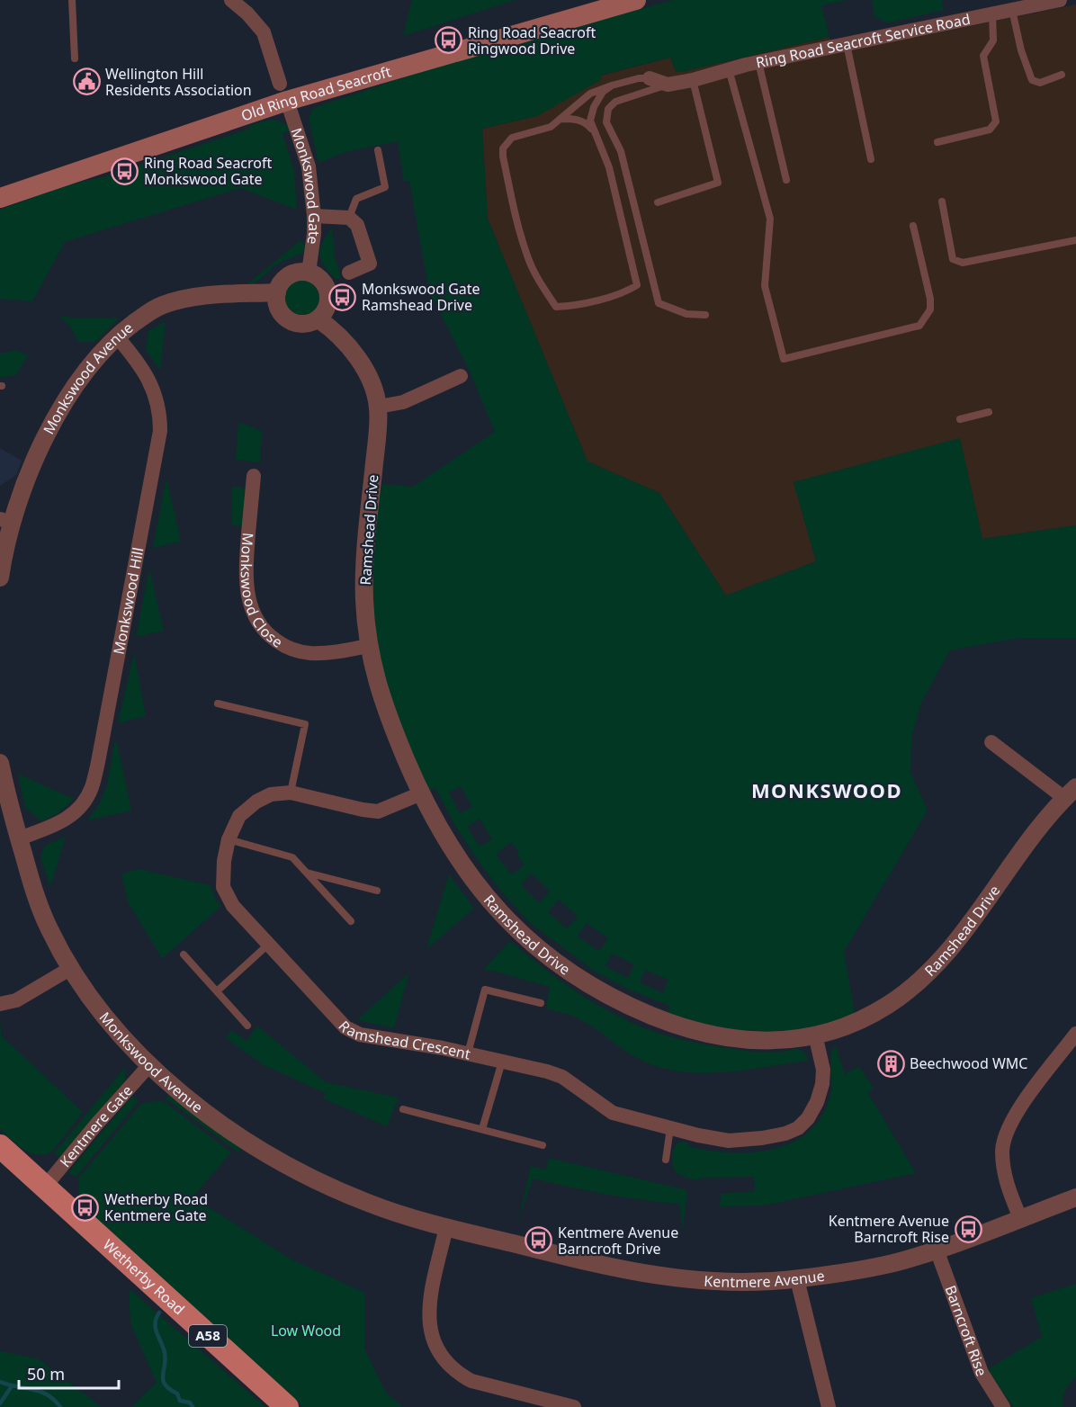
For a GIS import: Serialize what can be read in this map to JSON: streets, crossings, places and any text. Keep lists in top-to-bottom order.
{
  "streets": {
    "main road": ["Old Ring Road Seacroft", "Wetherby Road", "A58"],
    "street": [
      "Ring Road Seacroft Service Road",
      "Monkswood Gate",
      "Monkswood Avenue",
      "Ramshead Drive",
      "Monkswood Close",
      "Monkswood Hill",
      "Ramshead Crescent",
      "Kentmere Gate",
      "Kentmere Avenue",
      "Barncroft Rise"
    ]
  },
  "crossings": [
    ["Old Ring Road Seacroft", "Monkswood Gate"],
    ["Monkswood Gate", "Monkswood Avenue"],
    ["Monkswood Gate", "Ramshead Drive"],
    ["Monkswood Avenue", "Ramshead Drive"],
    ["Monkswood Avenue", "Monkswood Hill"],
    ["Monkswood Avenue", "Kentmere Gate"],
    ["Monkswood Avenue", "Kentmere Avenue"],
    ["Ramshead Drive", "Monkswood Close"],
    ["Ramshead Drive", "Ramshead Crescent"],
    ["Kentmere Gate", "Wetherby Road"],
    ["Kentmere Avenue", "Barncroft Rise"]
  ],
  "districts": ["MONKSWOOD"],
  "parks": ["Low Wood"],
  "places": {
    "bus stop": [
      "Ring Road Seacroft Ringwood Drive",
      "Ring Road Seacroft Monkswood Gate",
      "Monkswood Gate Ramshead Drive",
      "Wetherby Road Kentmere Gate",
      "Kentmere Avenue Barncroft Rise",
      "Kentmere Avenue Barncroft Drive"
    ],
    "public building": ["Wellington Hill Residents Association"],
    "building": ["Beechwood WMC"]
  },
  "scale_bar": "50 m"
}
